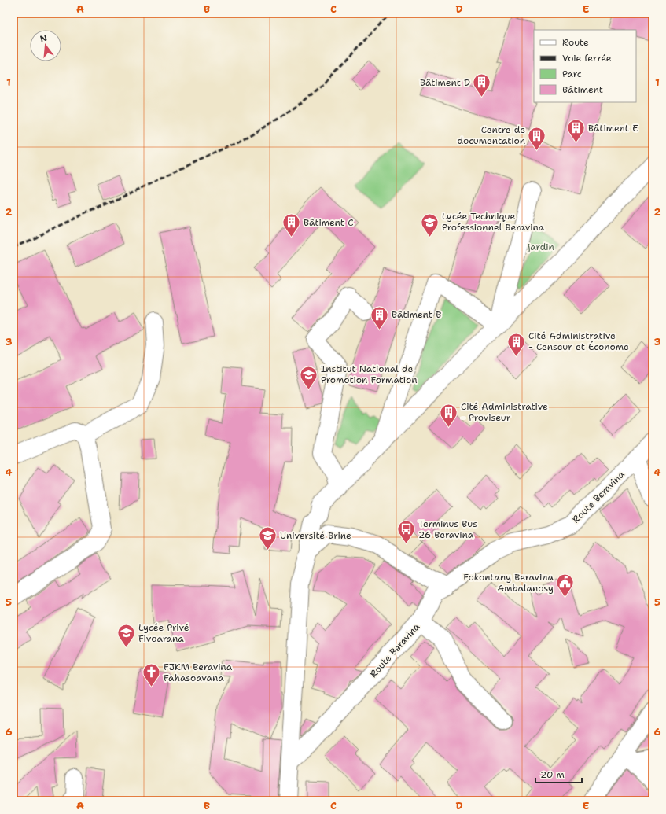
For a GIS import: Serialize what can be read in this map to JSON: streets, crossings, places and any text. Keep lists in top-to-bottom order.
{
  "streets": {
    "street": ["Route Beravina"]
  },
  "parks": ["jardin"],
  "places": {
    "building": [
      "Bâtiment D",
      "Bâtiment E",
      "Centre de documentation",
      "Bâtiment C",
      "Bâtiment B",
      "Cité Administrative - Censeur et Économe",
      "Cité Administrative - Proviseur"
    ],
    "school or university": [
      "Lycée Technique Professionnel Beravina",
      "Institut National de Promotion Formation",
      "Université Brine",
      "Lycée Privé Fivoarana"
    ],
    "bus stop": ["Terminus Bus 26 Beravina"],
    "public building": ["Fokontany Beravina Ambalanosy"],
    "church": ["FJKM Beravina Fahasoavana"]
  },
  "legend": [
    "Route",
    "Voie ferrée",
    "Parc",
    "Bâtiment"
  ],
  "scale_bar": "20 m",
  "north": "top",
  "grid": {
    "columns": [
      "A",
      "B",
      "C",
      "D",
      "E"
    ],
    "rows": [
      "1",
      "2",
      "3",
      "4",
      "5",
      "6"
    ]
  }
}
